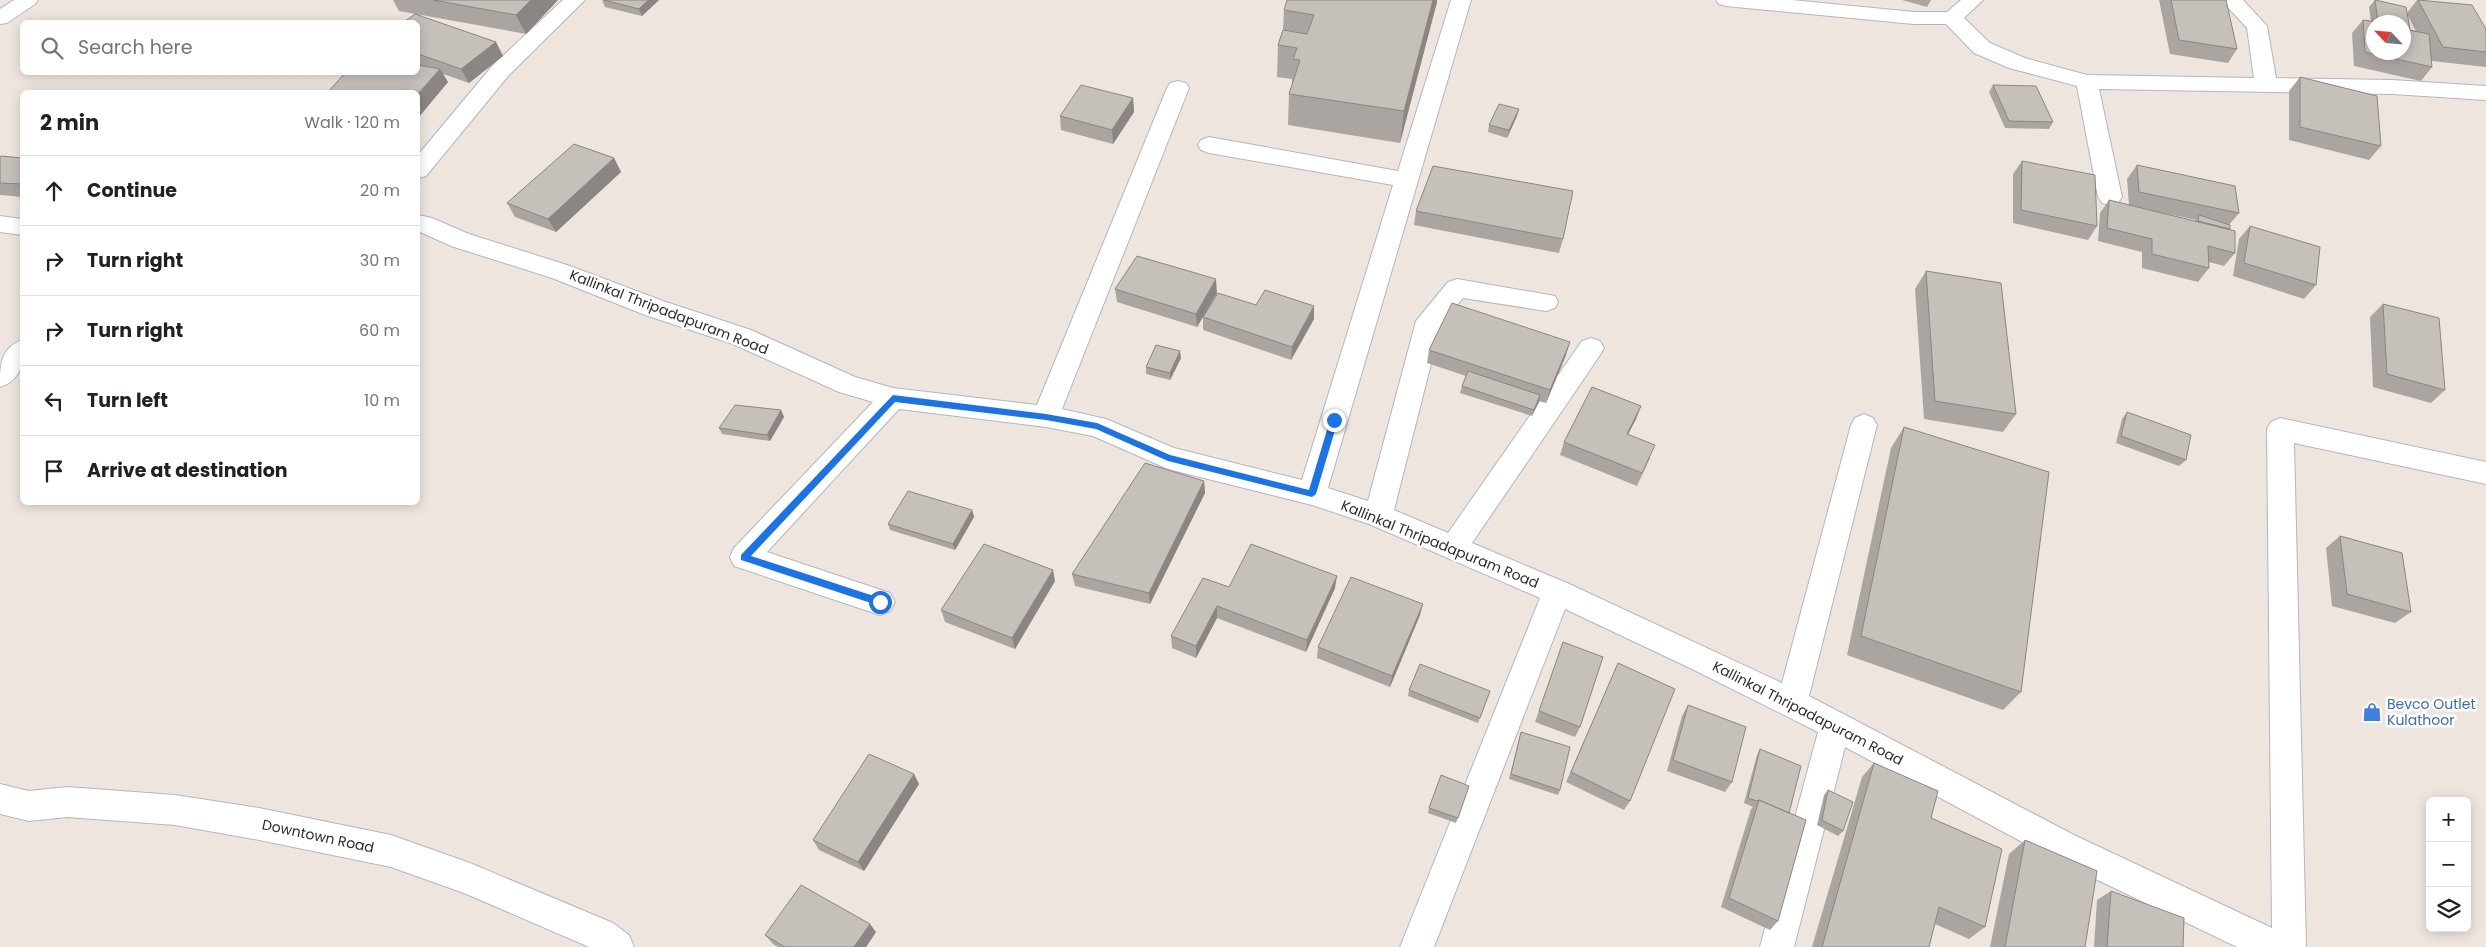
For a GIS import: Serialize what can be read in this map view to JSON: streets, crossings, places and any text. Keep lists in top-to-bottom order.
{
  "streets": {
    "street": ["Kallinkal Thripadapuram Road", "Downtown Road"]
  },
  "places": {
    "shop": ["Bevco Outlet Kulathoor"]
  },
  "north": "top left",
  "page": {
    "search": "Search here",
    "heading": ["2 min", "Walk · 120 m"],
    "list": [
      ["Continue", "20 m"],
      ["Turn right", "30 m"],
      ["Turn right", "60 m"],
      ["Turn left", "10 m"],
      "Arrive at destination"
    ],
    "map_buttons": ["+", "−"]
  }
}
